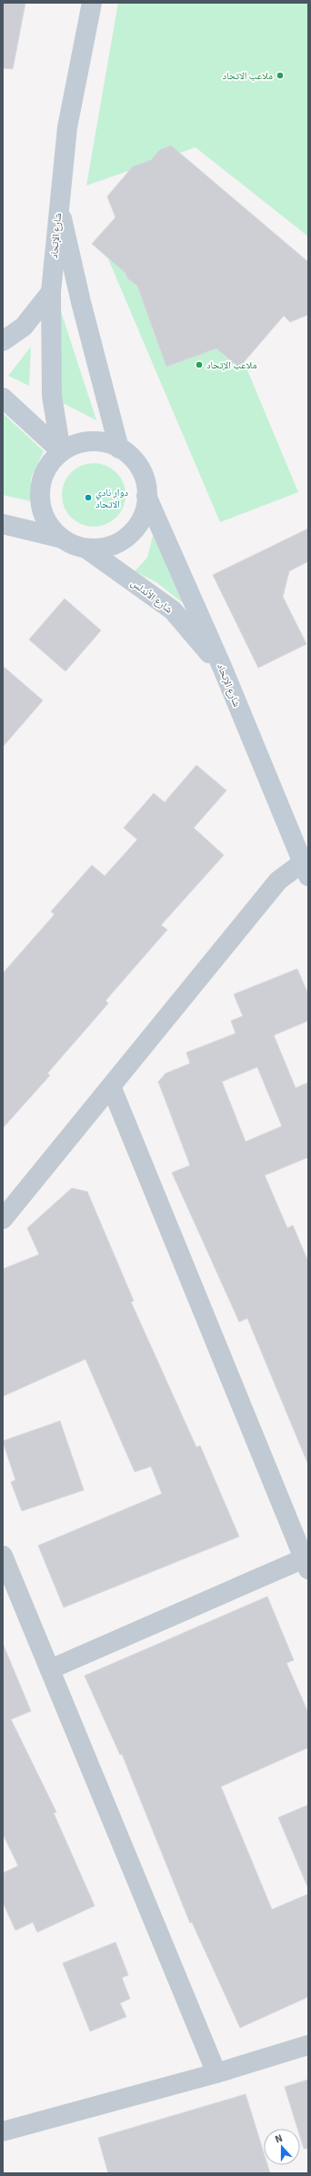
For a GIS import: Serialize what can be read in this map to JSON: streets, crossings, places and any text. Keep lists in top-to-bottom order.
{
  "streets": {
    "street": ["شارع الإتحاد", "شارع الأندلس"]
  },
  "crossings": [
    ["شارع الإتحاد", "شارع الأندلس"]
  ],
  "places": ["ملاعب الاتحاد", "ملاعب الإتحاد", "دوار نادي الاتحاد"],
  "north": "top"
}
